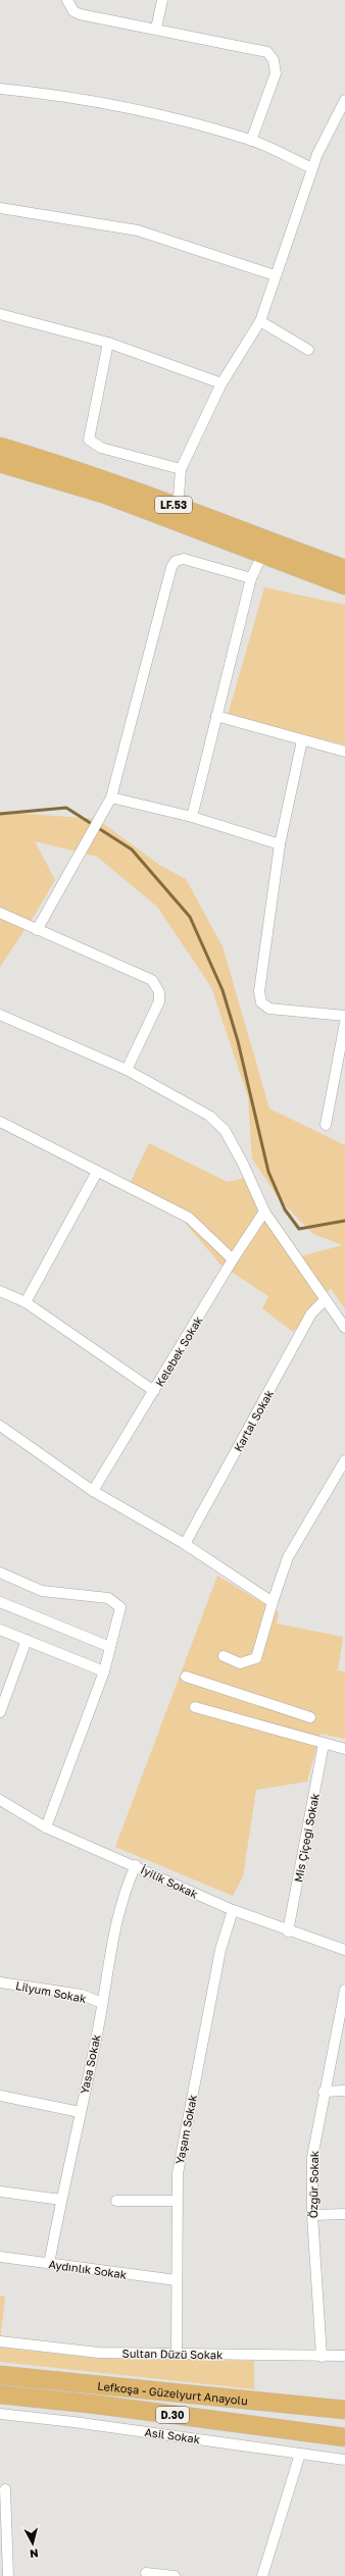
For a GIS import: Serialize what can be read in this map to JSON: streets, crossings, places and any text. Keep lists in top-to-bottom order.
{
  "streets": {
    "highway": ["LF.53", "Lefkoşa - Güzelyurt Anayolu", "D.30"],
    "street": [
      "Kelebek Sokak",
      "Kartal Sokak",
      "Mis Çiçeği Sokak",
      "İyilik Sokak",
      "Lilyum Sokak",
      "Yasa Sokak",
      "Yaşam Sokak",
      "Özgür Sokak",
      "Aydınlık Sokak",
      "Sultan Düzü Sokak",
      "Asil Sokak"
    ]
  },
  "crossings": [
    ["Mis Çiçeği Sokak", "İyilik Sokak"],
    ["İyilik Sokak", "Yasa Sokak"],
    ["İyilik Sokak", "Yaşam Sokak"],
    ["Lilyum Sokak", "Yasa Sokak"],
    ["Yasa Sokak", "Aydınlık Sokak"],
    ["Yaşam Sokak", "Aydınlık Sokak"],
    ["Yaşam Sokak", "Sultan Düzü Sokak"],
    ["Özgür Sokak", "Sultan Düzü Sokak"]
  ],
  "north": "bottom"
}
